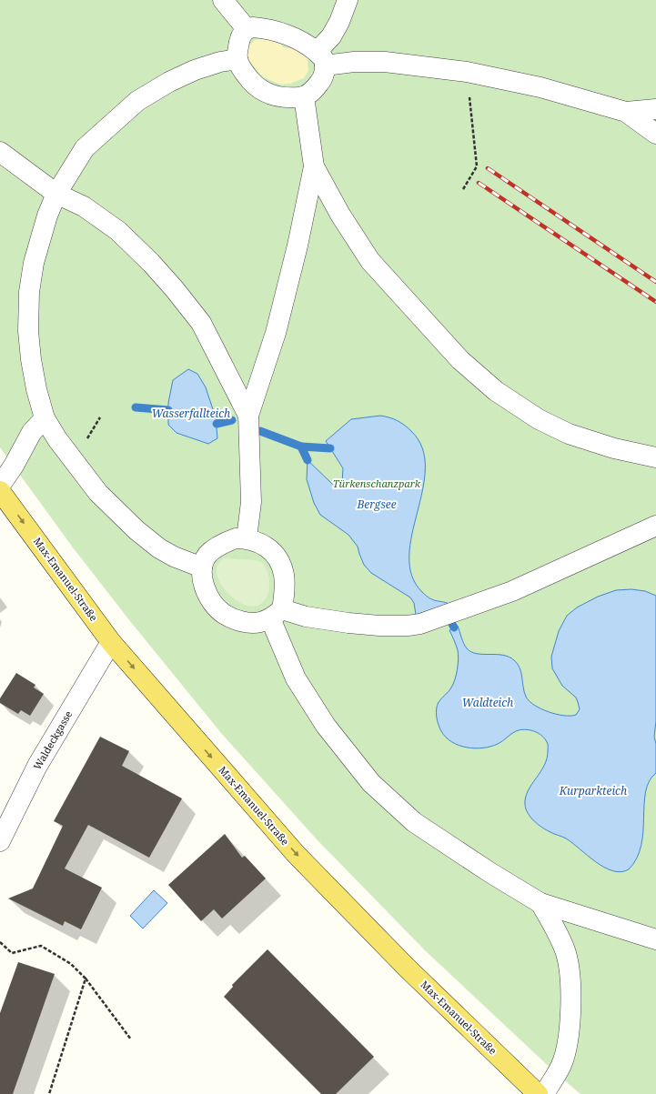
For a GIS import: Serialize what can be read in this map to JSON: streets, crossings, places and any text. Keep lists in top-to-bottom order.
{
  "streets": {
    "main road": ["Max-Emanuel-Straße"],
    "street": ["Waldeckgasse"]
  },
  "crossings": [
    ["Max-Emanuel-Straße", "Waldeckgasse"]
  ],
  "one_way": ["Max-Emanuel-Straße"],
  "water": [
    "Wasserfallteich",
    "Bergsee",
    "Waldteich",
    "Kurparkteich"
  ],
  "parks": ["Türkenschanzpark"]
}
